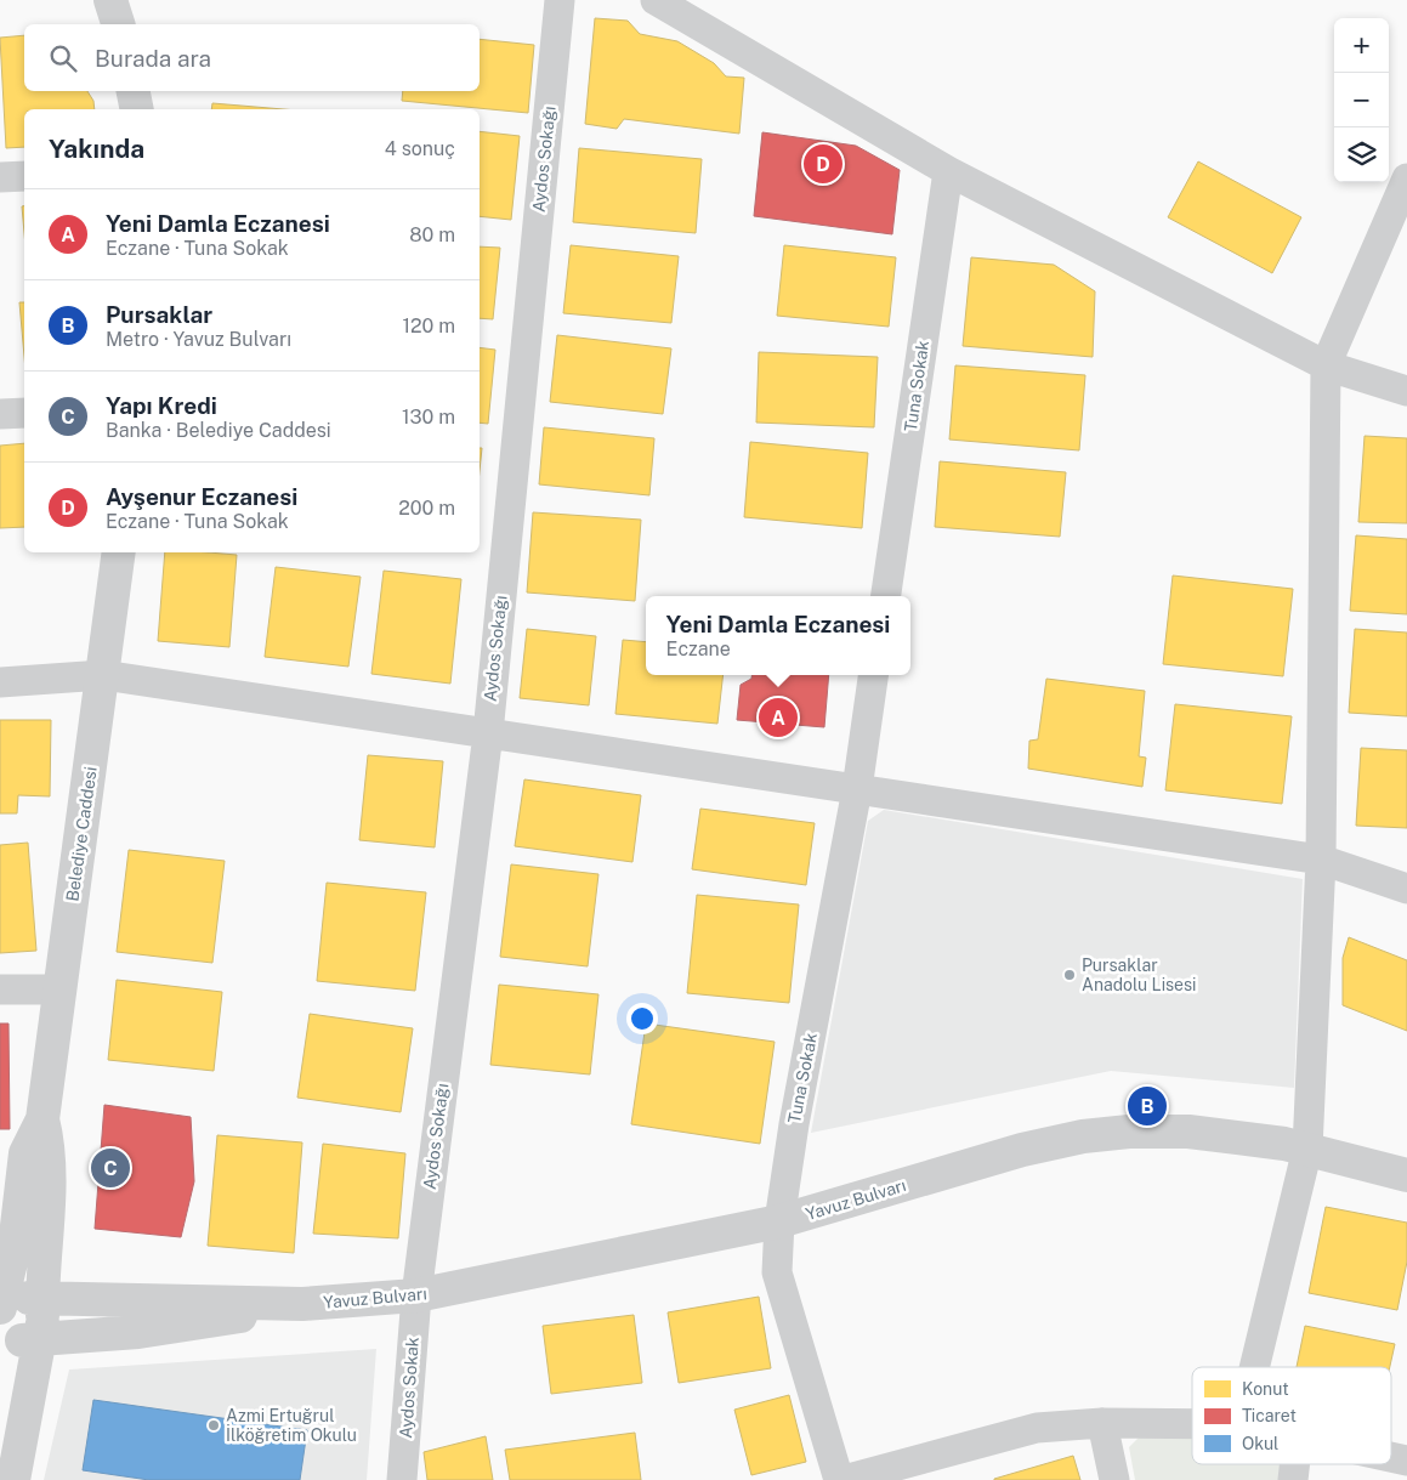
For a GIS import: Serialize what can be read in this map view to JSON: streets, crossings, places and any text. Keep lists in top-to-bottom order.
{
  "streets": {
    "street": [
      "Aydos Sokağı",
      "Tuna Sokak",
      "Belediye Caddesi",
      "Yavuz Bulvarı",
      "Aydos Sokak"
    ]
  },
  "crossings": [
    ["Aydos Sokağı", "Yavuz Bulvarı"],
    ["Aydos Sokağı", "Aydos Sokak"],
    ["Tuna Sokak", "Yavuz Bulvarı"],
    ["Belediye Caddesi", "Yavuz Bulvarı"],
    ["Yavuz Bulvarı", "Aydos Sokak"]
  ],
  "places": ["Pursaklar Anadolu Lisesi", "Azmi Ertuğrul İlköğretim Okulu"],
  "legend": ["Konut", "Ticaret", "Okul"],
  "page": {
    "map_buttons": ["+", "−"],
    "search": "Burada ara",
    "heading": ["Yakında", "4 sonuç"],
    "pins": [
      "D",
      "A",
      "B",
      "C"
    ],
    "list": [
      {
        "mark": "A",
        "name": "Yeni Damla Eczanesi",
        "note": "Eczane · Tuna Sokak",
        "value": "80 m"
      },
      {
        "mark": "B",
        "name": "Pursaklar",
        "note": "Metro · Yavuz Bulvarı",
        "value": "120 m"
      },
      {
        "mark": "C",
        "name": "Yapı Kredi",
        "note": "Banka · Belediye Caddesi",
        "value": "130 m"
      },
      {
        "mark": "D",
        "name": "Ayşenur Eczanesi",
        "note": "Eczane · Tuna Sokak",
        "value": "200 m"
      }
    ],
    "popup": ["Yeni Damla Eczanesi", "Eczane"]
  }
}
